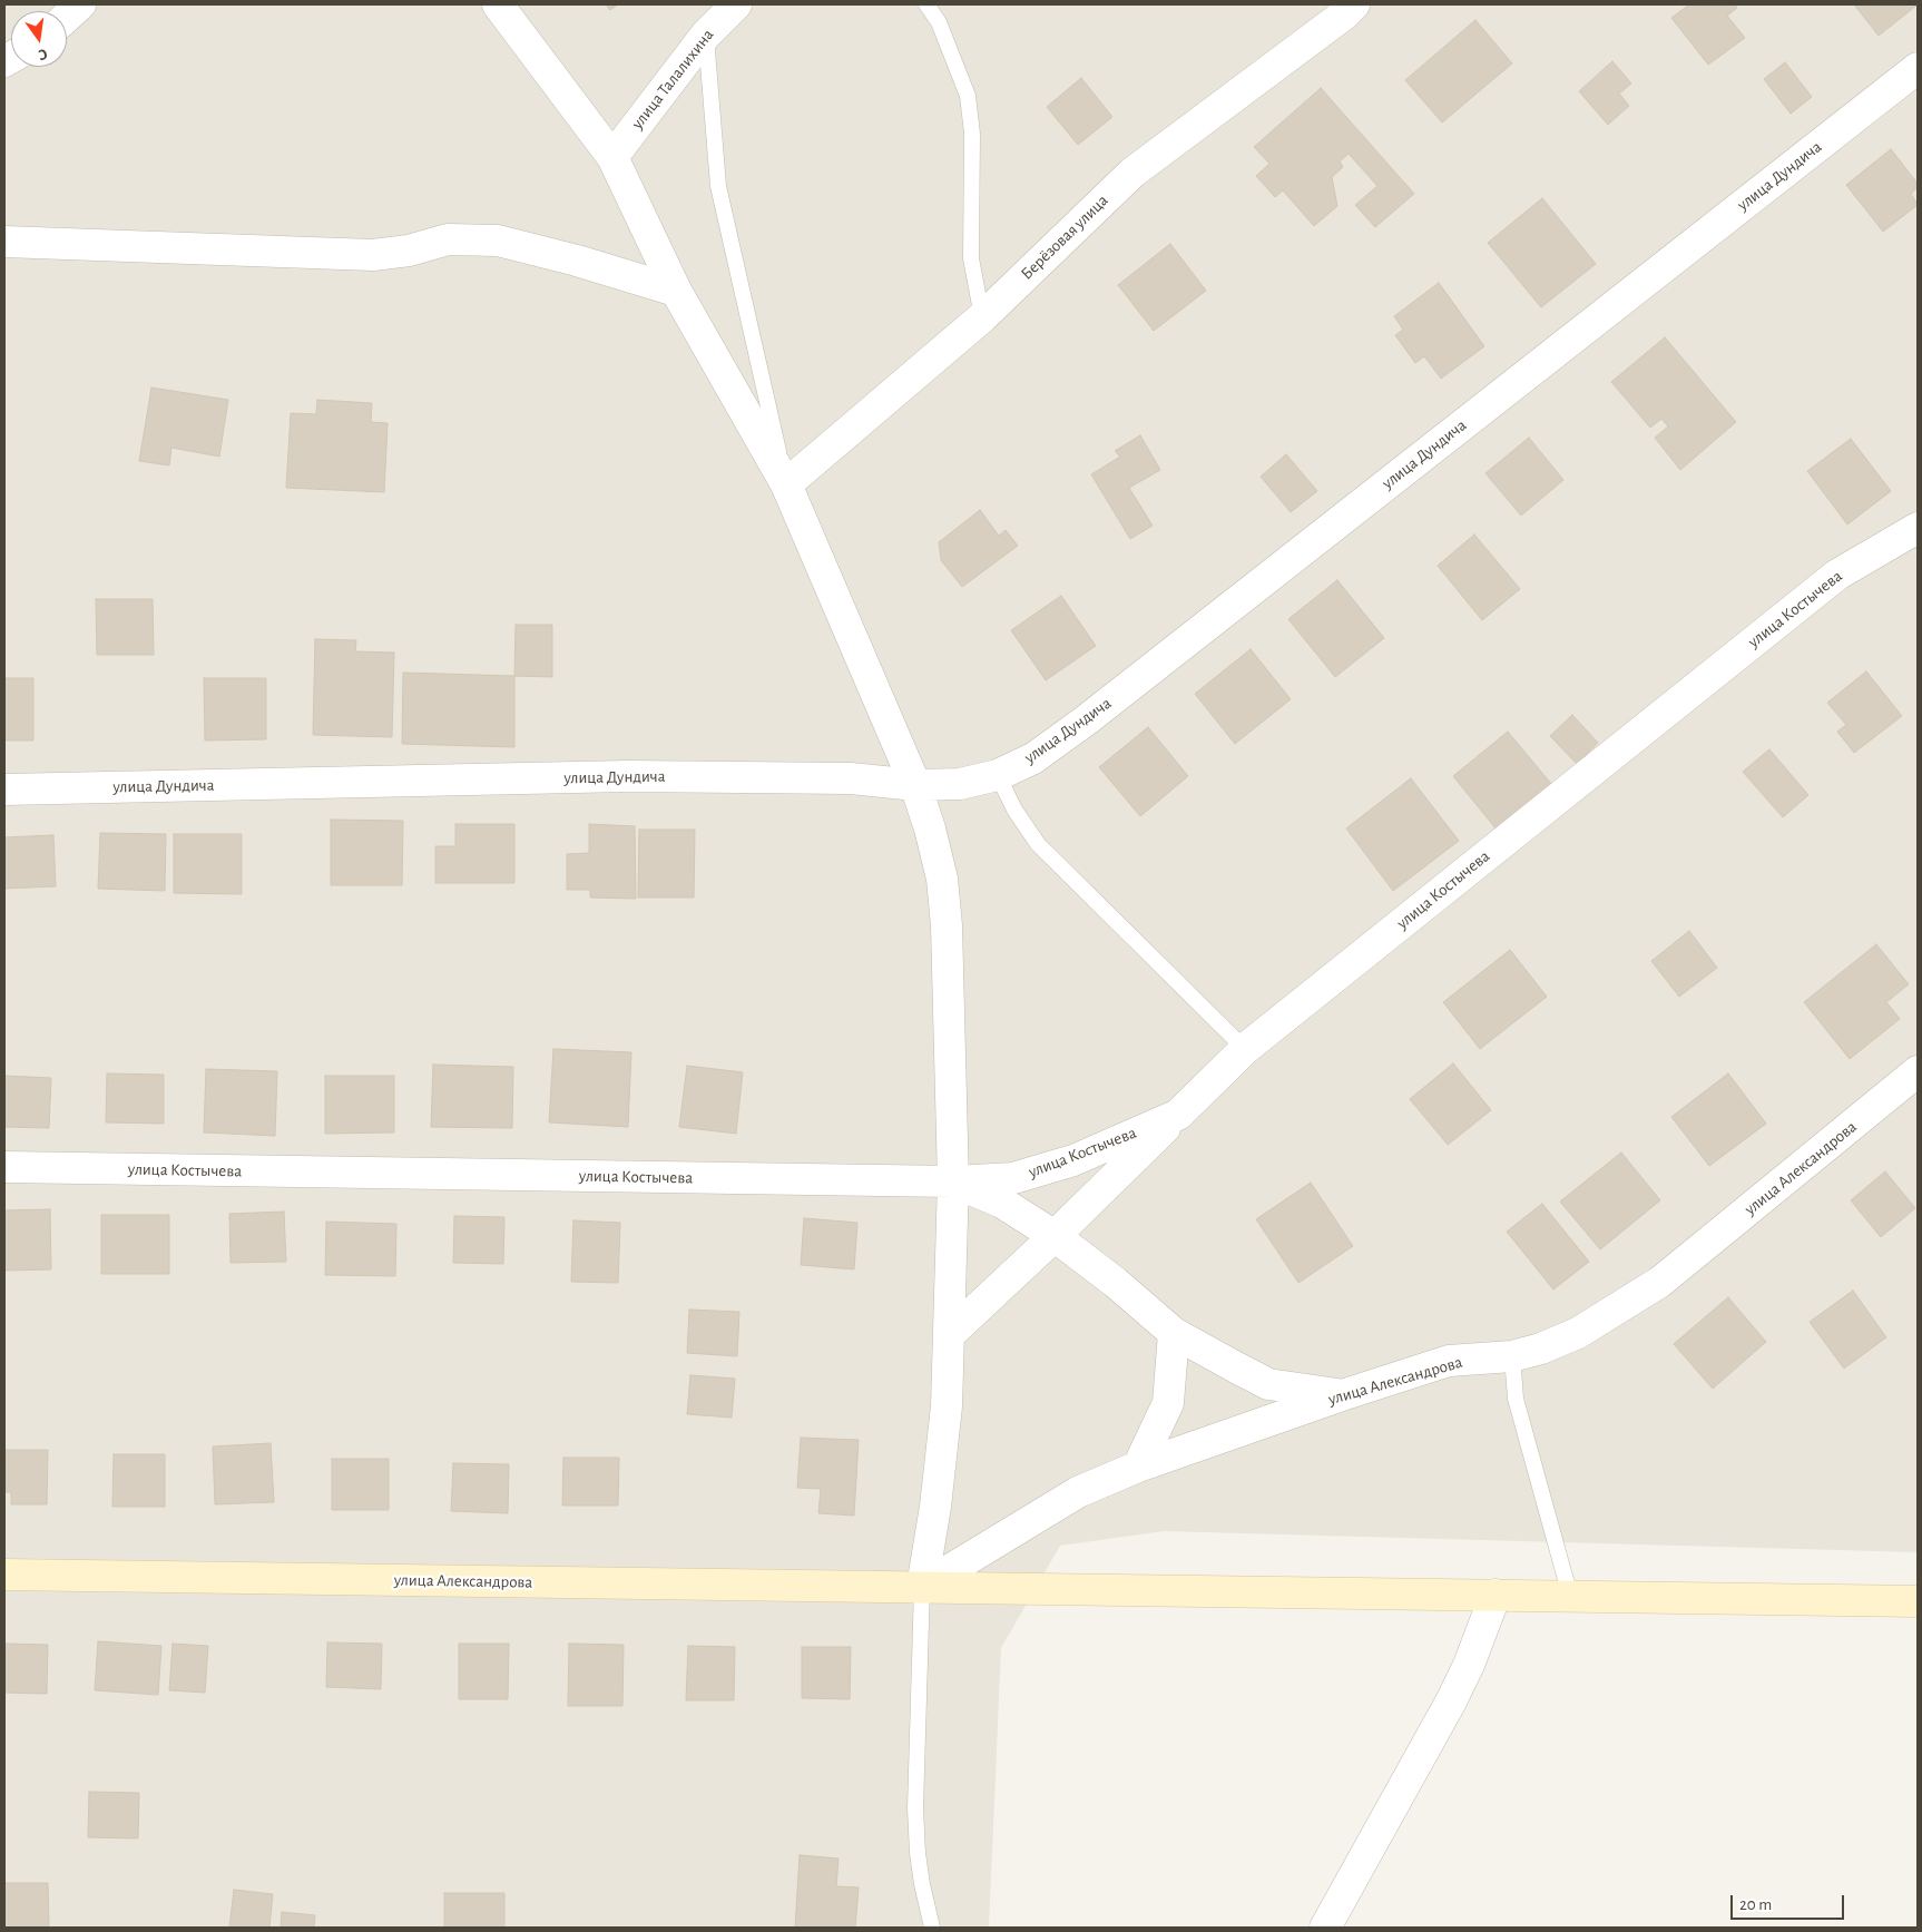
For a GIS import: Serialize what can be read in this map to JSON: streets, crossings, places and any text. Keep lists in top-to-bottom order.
{
  "streets": {
    "street": [
      "улица Талалихина",
      "улица Дундича",
      "Берёзовая улица",
      "улица Костычева",
      "улица Александрова"
    ]
  },
  "scale_bar": "20 m",
  "north": "bottom"
}
